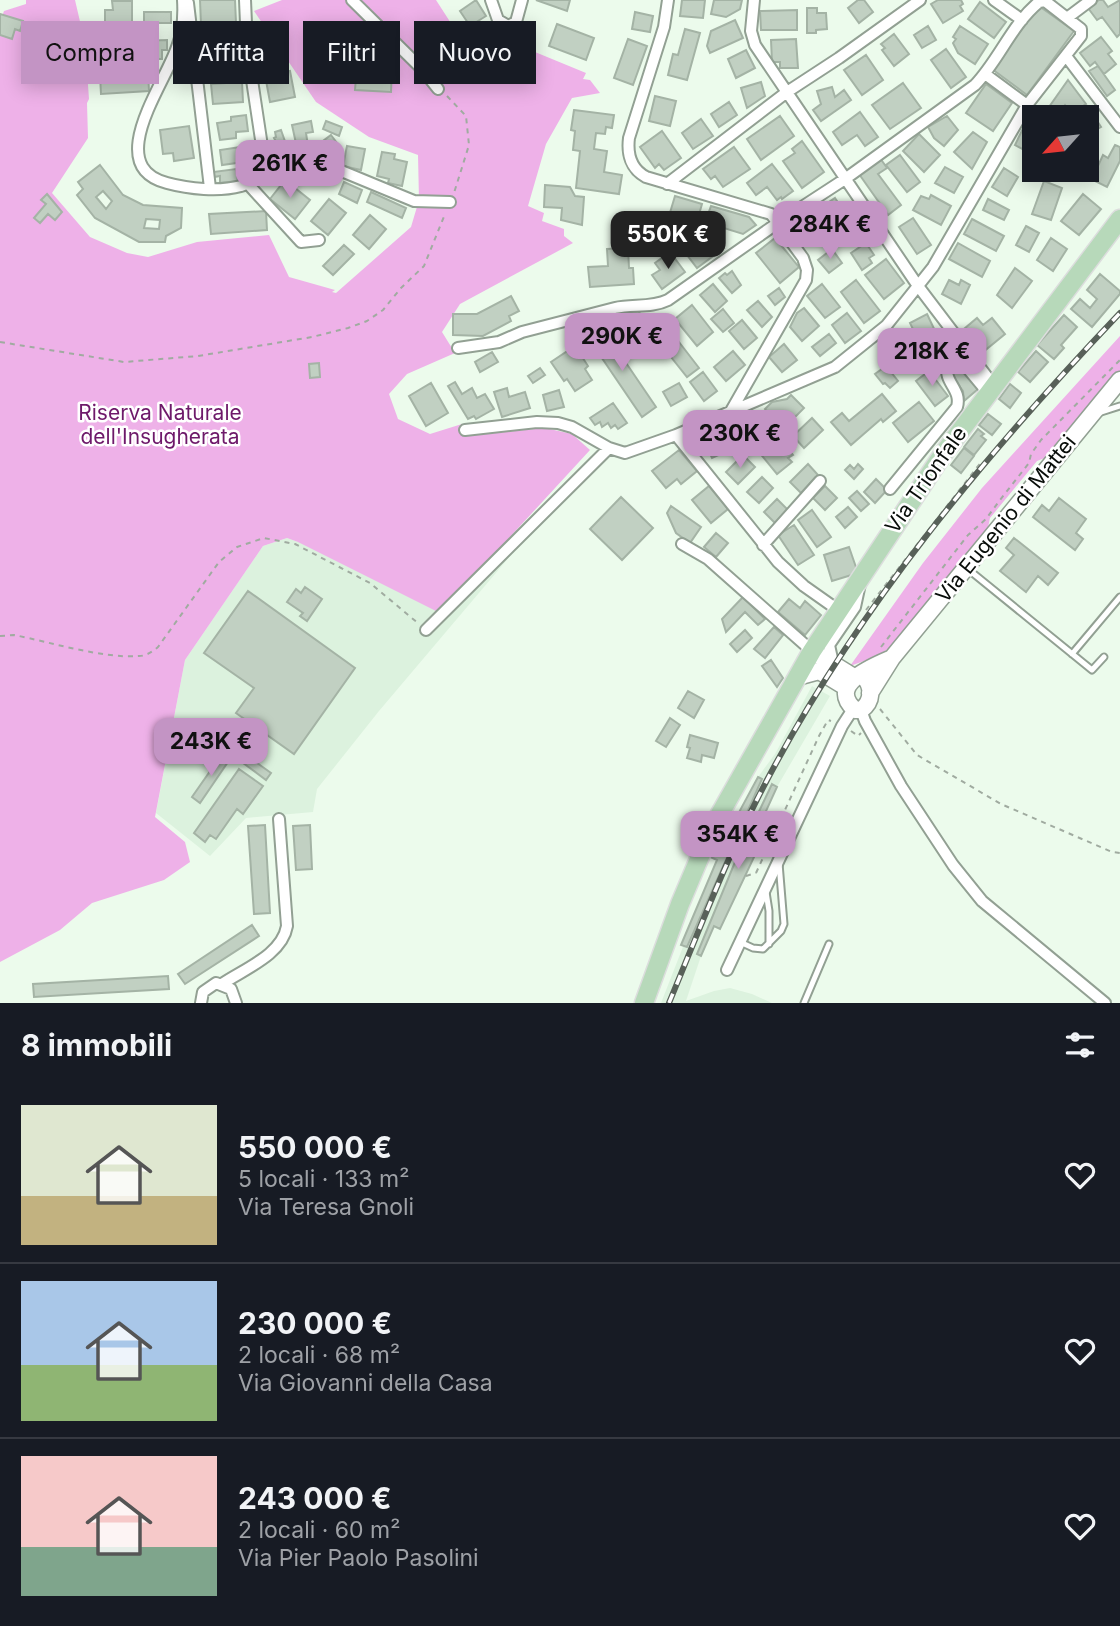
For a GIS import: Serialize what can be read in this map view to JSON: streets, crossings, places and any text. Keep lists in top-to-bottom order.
{
  "streets": {
    "main road": ["Via Trionfale"],
    "street": ["Via Eugenio di Mattei"]
  },
  "parks": ["Riserva Naturale dell'Insugherata"],
  "north": "bottom left",
  "page": {
    "chip": [
      "Compra",
      "Affitta",
      "Filtri",
      "Nuovo"
    ],
    "price": [
      "261K €",
      "284K €",
      "550K €",
      "290K €",
      "218K €",
      "230K €",
      "243K €",
      "354K €"
    ],
    "heading": "8 immobili",
    "list": [
      {
        "name": "550 000 €",
        "note": "5 locali · 133 m² · Via Teresa Gnoli"
      },
      {
        "name": "230 000 €",
        "note": "2 locali · 68 m² · Via Giovanni della Casa"
      },
      {
        "name": "243 000 €",
        "note": "2 locali · 60 m² · Via Pier Paolo Pasolini"
      }
    ]
  }
}
